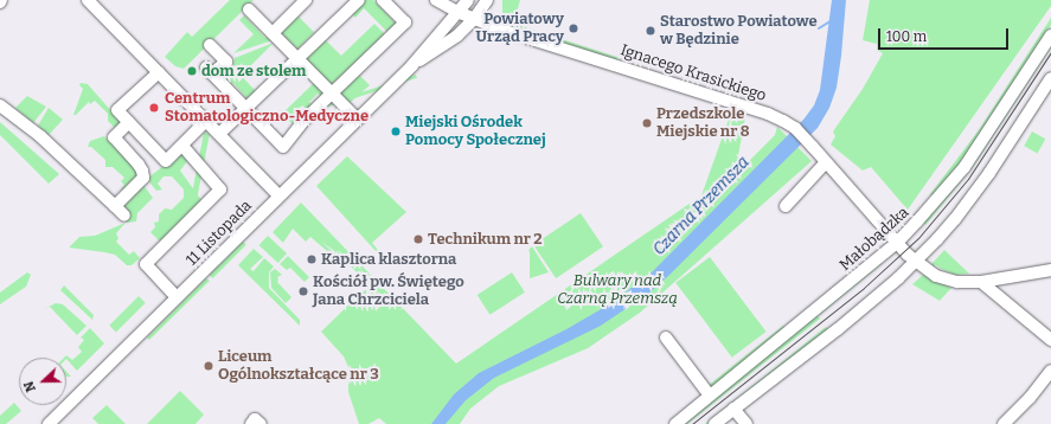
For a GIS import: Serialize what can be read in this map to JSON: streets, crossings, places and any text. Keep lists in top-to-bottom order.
{
  "streets": {
    "street": ["Ignacego Krasickiego", "11 Listopada", "Małobądzka"]
  },
  "crossings": [
    ["Ignacego Krasickiego", "11 Listopada"],
    ["Ignacego Krasickiego", "Małobądzka"]
  ],
  "water": ["Czarna Przemsza"],
  "parks": ["Bulwary nad Czarną Przemszą"],
  "places": [
    "Powiatowy Urząd Pracy",
    "Starostwo Powiatowe w Będzinie",
    "dom ze stolem",
    "Centrum Stomatologiczno-Medyczne",
    "Przedszkole Miejskie nr 8",
    "Miejski Ośrodek Pomocy Społecznej",
    "Technikum nr 2",
    "Kaplica klasztorna",
    "Kościół pw. Świętego Jana Chrzciciela",
    "Liceum Ogólnokształcące nr 3"
  ],
  "scale_bar": "100 m",
  "north": "left"
}
